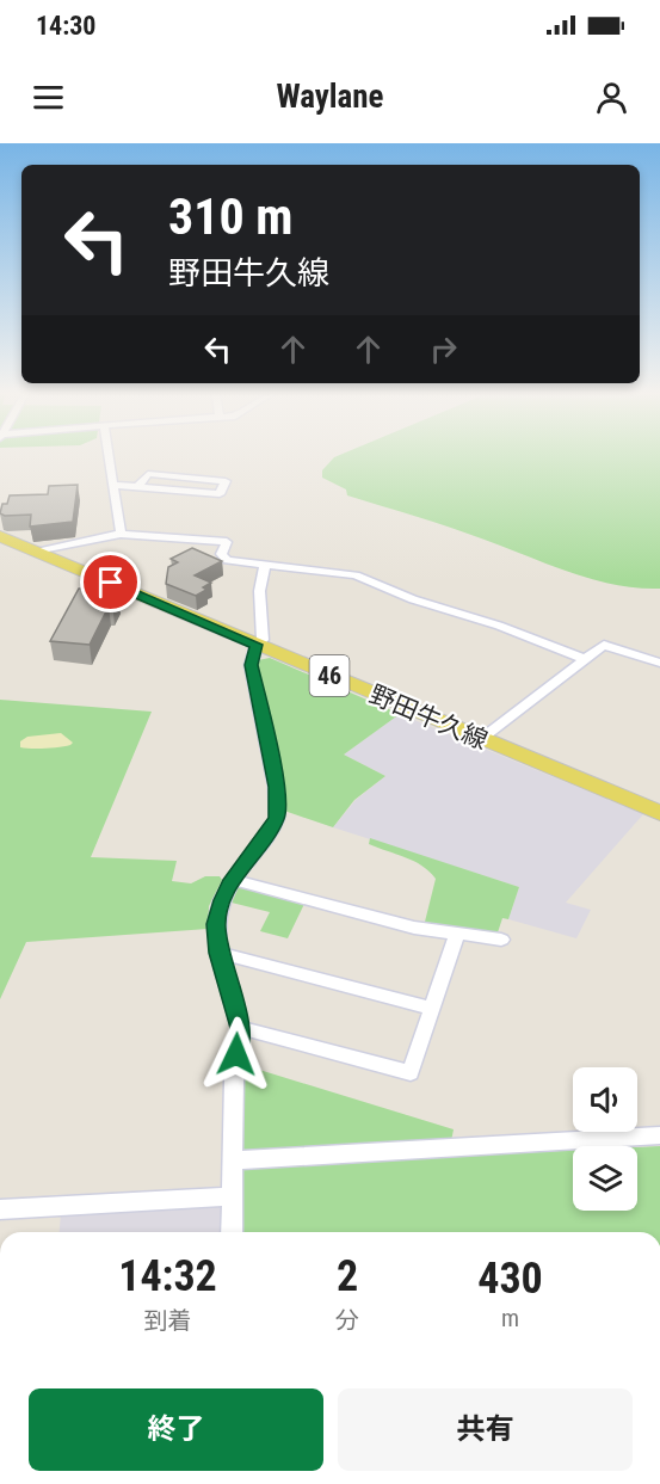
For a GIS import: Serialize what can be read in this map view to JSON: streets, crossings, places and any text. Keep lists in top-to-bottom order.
{
  "streets": {
    "main road": ["46", "野田牛久線"]
  },
  "page": {
    "status": "14:30",
    "header": "Waylane",
    "turn": ["310 m", "野田牛久線"],
    "eta": [
      "14:32",
      "到着",
      "2",
      "分",
      "430",
      "m"
    ],
    "buttons": ["終了", "共有"]
  }
}
